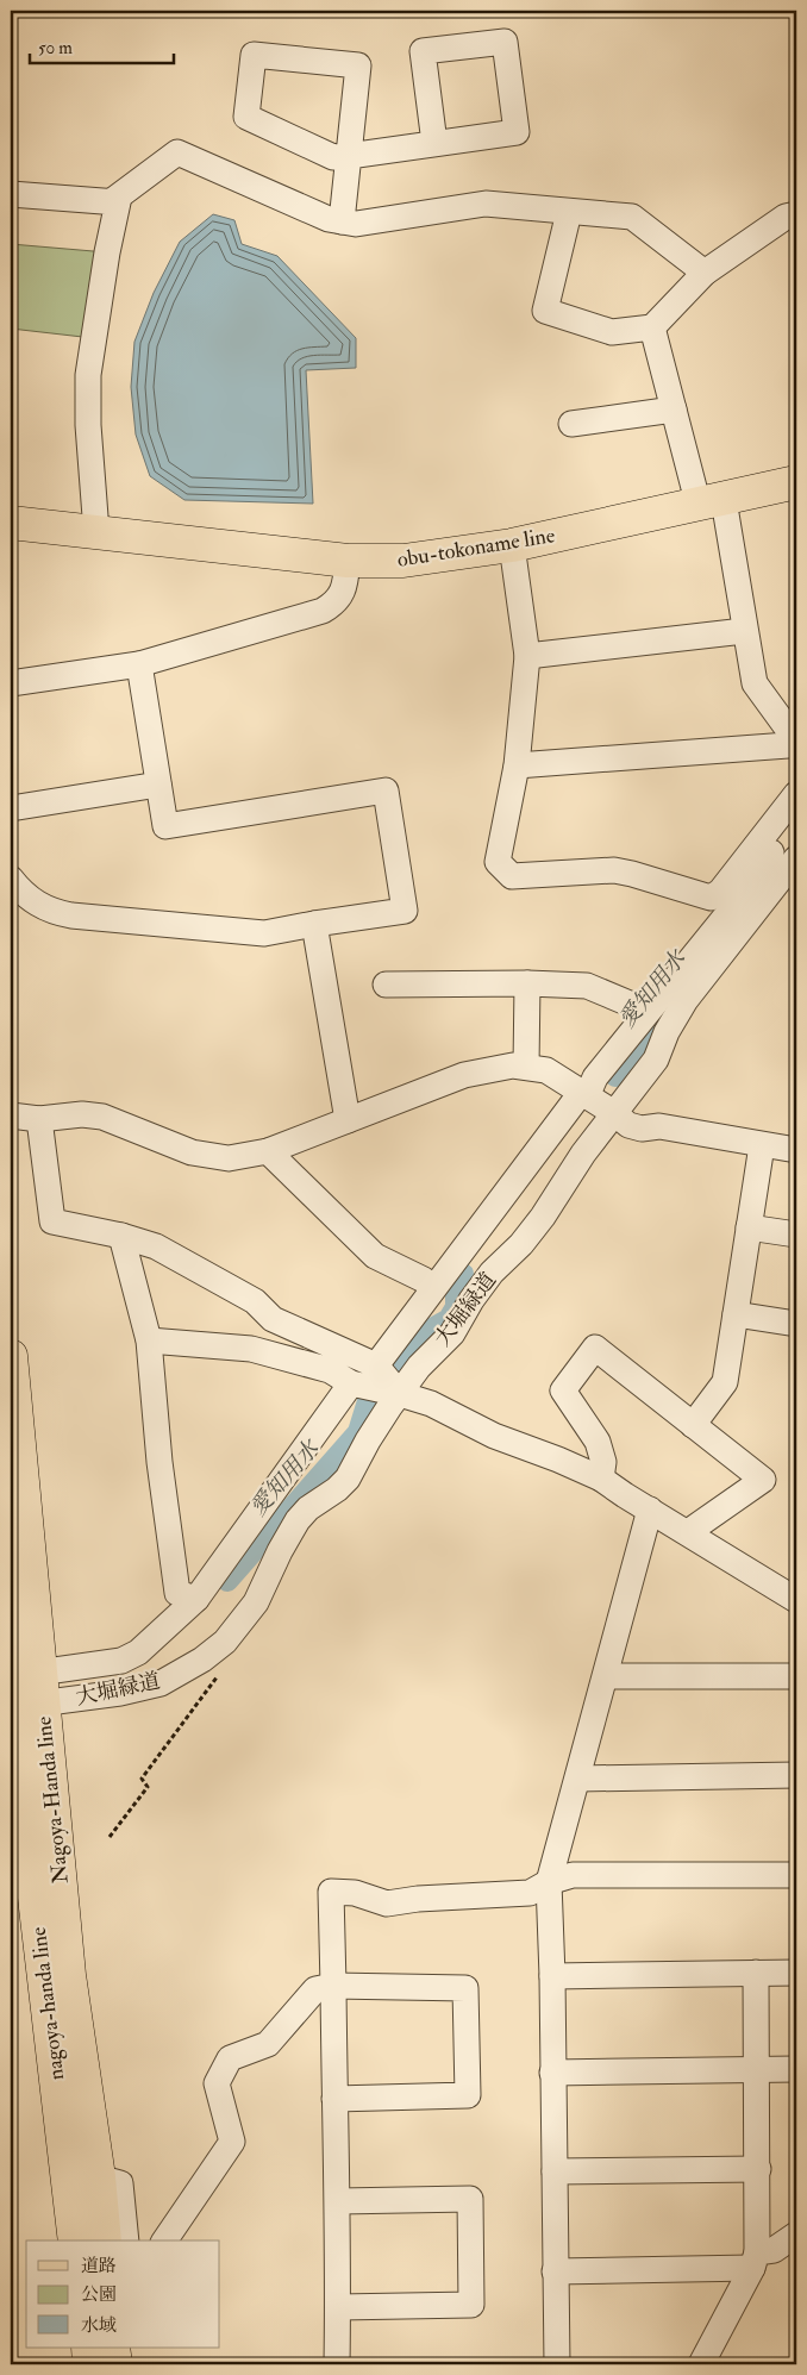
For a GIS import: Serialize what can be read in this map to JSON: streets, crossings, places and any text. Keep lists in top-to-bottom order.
{
  "streets": {
    "main road": ["obu-tokoname line", "Nagoya-Handa line", "nagoya-handa line"],
    "street": ["大堀緑道"]
  },
  "crossings": [
    ["Nagoya-Handa line", "nagoya-handa line"]
  ],
  "water": ["愛知用水"],
  "legend": ["道路", "公園", "水域"],
  "scale_bar": "50 m"
}
